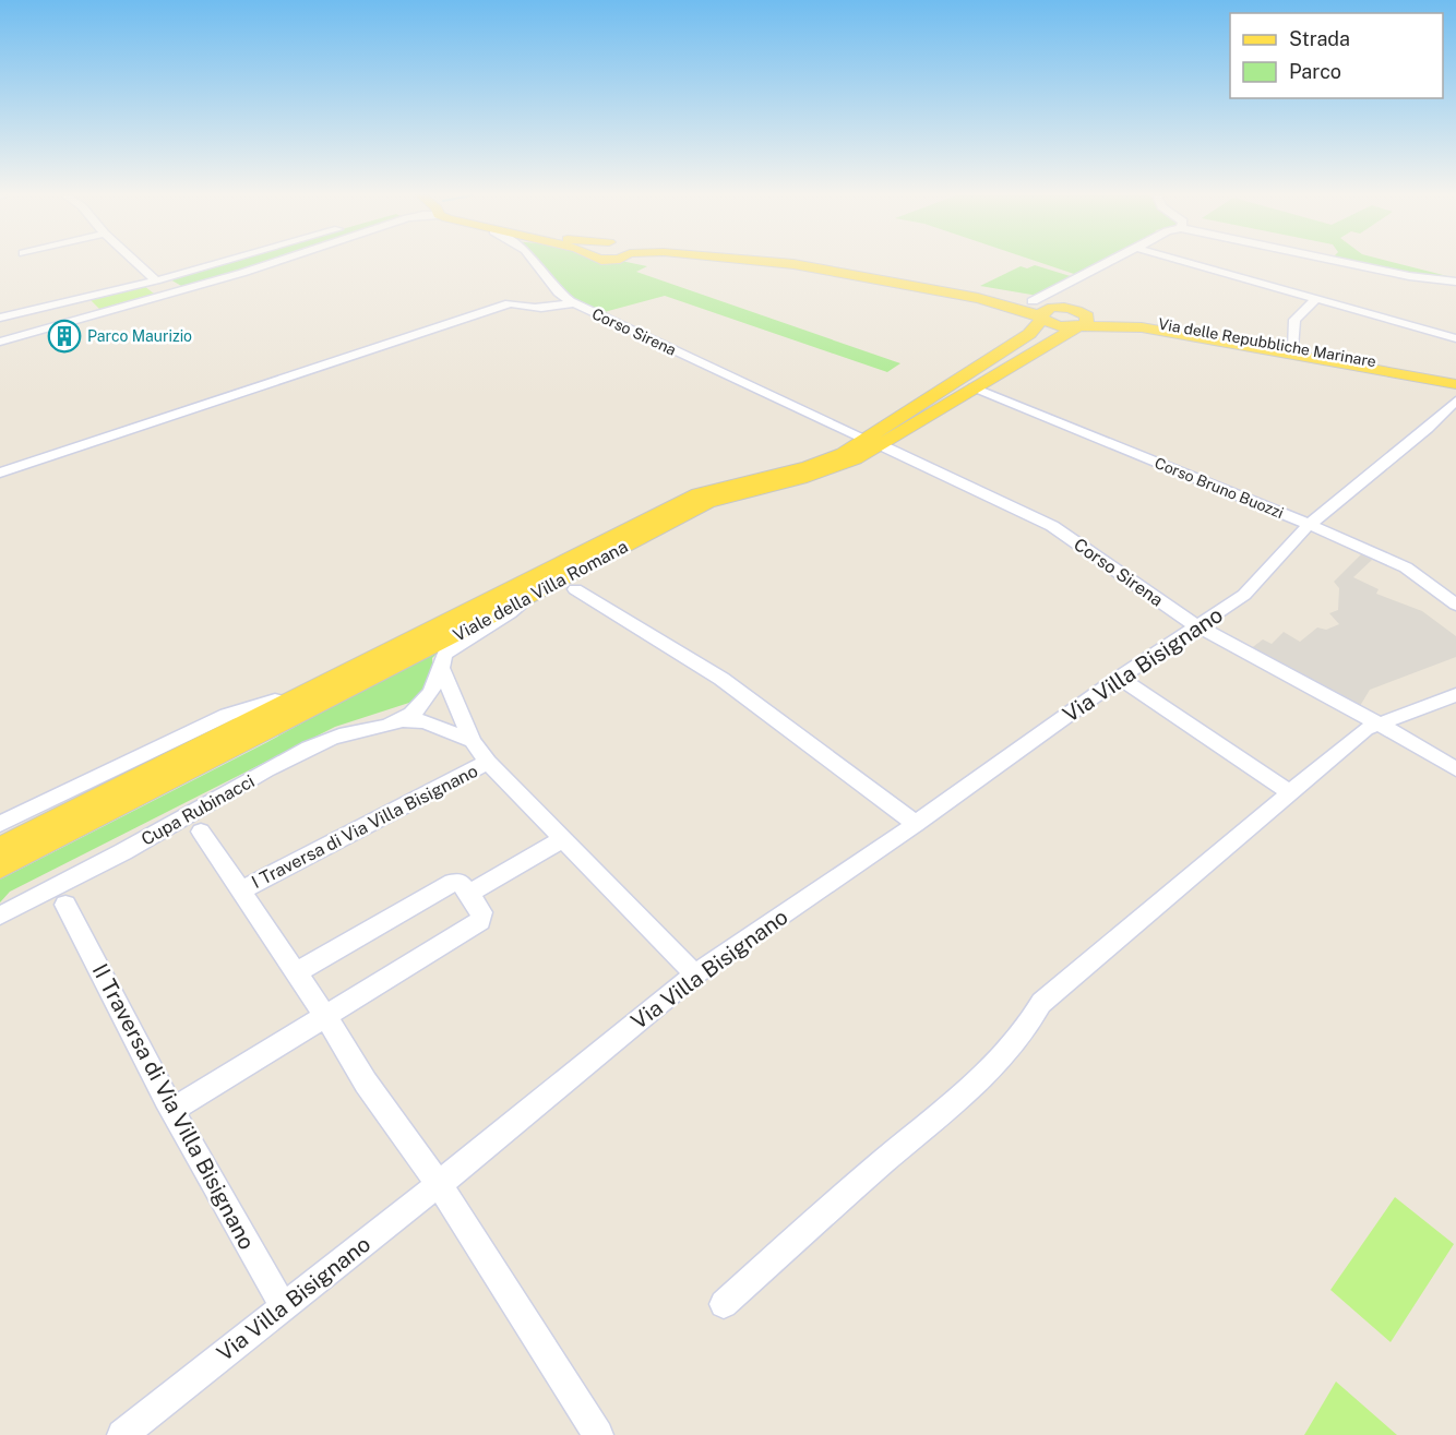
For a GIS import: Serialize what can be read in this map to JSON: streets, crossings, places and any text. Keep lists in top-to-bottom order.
{
  "streets": {
    "main road": ["Via delle Repubbliche Marinare", "Viale della Villa Romana"],
    "street": [
      "Corso Sirena",
      "Corso Bruno Buozzi",
      "Via Villa Bisignano",
      "Cupa Rubinacci",
      "I Traversa di Via Villa Bisignano",
      "II Traversa di Via Villa Bisignano"
    ]
  },
  "crossings": [
    ["Corso Sirena", "Viale della Villa Romana"],
    ["Corso Sirena", "Via Villa Bisignano"],
    ["Via delle Repubbliche Marinare", "Viale della Villa Romana"],
    ["Corso Bruno Buozzi", "Viale della Villa Romana"],
    ["Corso Bruno Buozzi", "Via Villa Bisignano"],
    ["Viale della Villa Romana", "Cupa Rubinacci"],
    ["Via Villa Bisignano", "I Traversa di Via Villa Bisignano"],
    ["Via Villa Bisignano", "II Traversa di Via Villa Bisignano"]
  ],
  "places": {
    "building": ["Parco Maurizio"]
  },
  "legend": ["Strada", "Parco"]
}
